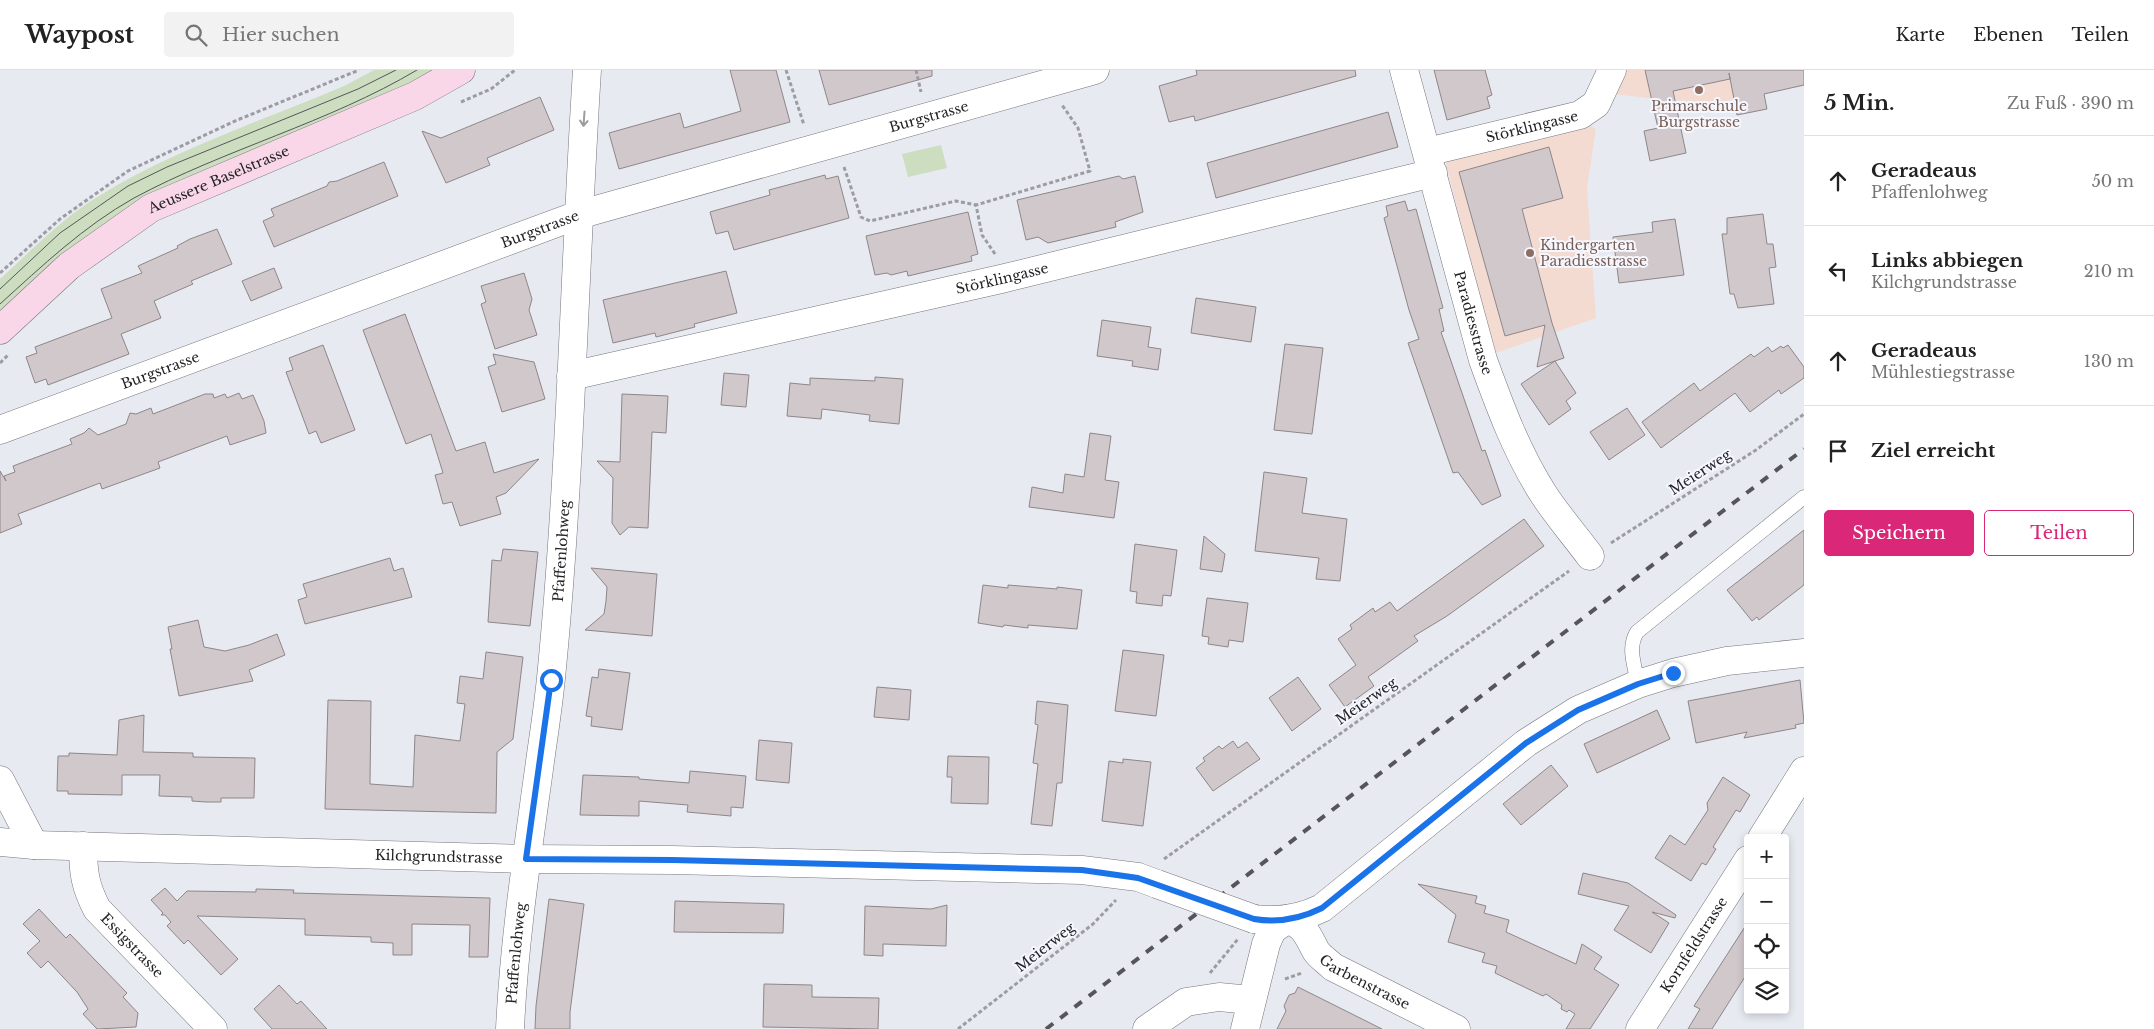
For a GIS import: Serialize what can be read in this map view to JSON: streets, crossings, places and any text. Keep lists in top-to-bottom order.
{
  "streets": {
    "main road": ["Aeussere Baselstrasse"],
    "street": [
      "Burgstrasse",
      "Störklingasse",
      "Paradiesstrasse",
      "Pfaffenlohweg",
      "Kilchgrundstrasse",
      "Kornfeldstrasse",
      "Essigstrasse",
      "Garbenstrasse"
    ],
    "path": ["Meierweg"]
  },
  "crossings": [
    ["Burgstrasse", "Pfaffenlohweg"],
    ["Störklingasse", "Paradiesstrasse"],
    ["Störklingasse", "Pfaffenlohweg"],
    ["Paradiesstrasse", "Meierweg"],
    ["Meierweg", "Kilchgrundstrasse"],
    ["Pfaffenlohweg", "Kilchgrundstrasse"],
    ["Kilchgrundstrasse", "Essigstrasse"],
    ["Kilchgrundstrasse", "Garbenstrasse"]
  ],
  "places": ["Primarschule Burgstrasse", "Kindergarten Paradiesstrasse"],
  "page": {
    "header": "Waypost",
    "search": "Hier suchen",
    "nav": ["Karte", "Ebenen", "Teilen"],
    "heading": ["5 Min.", "Zu Fuß · 390 m"],
    "list": [
      ["Geradeaus", "Pfaffenlohweg", "50 m"],
      ["Links abbiegen", "Kilchgrundstrasse", "210 m"],
      ["Geradeaus", "Mühlestiegstrasse", "130 m"],
      "Ziel erreicht"
    ],
    "buttons": ["Speichern", "Teilen"],
    "map_buttons": ["+", "−"]
  }
}
